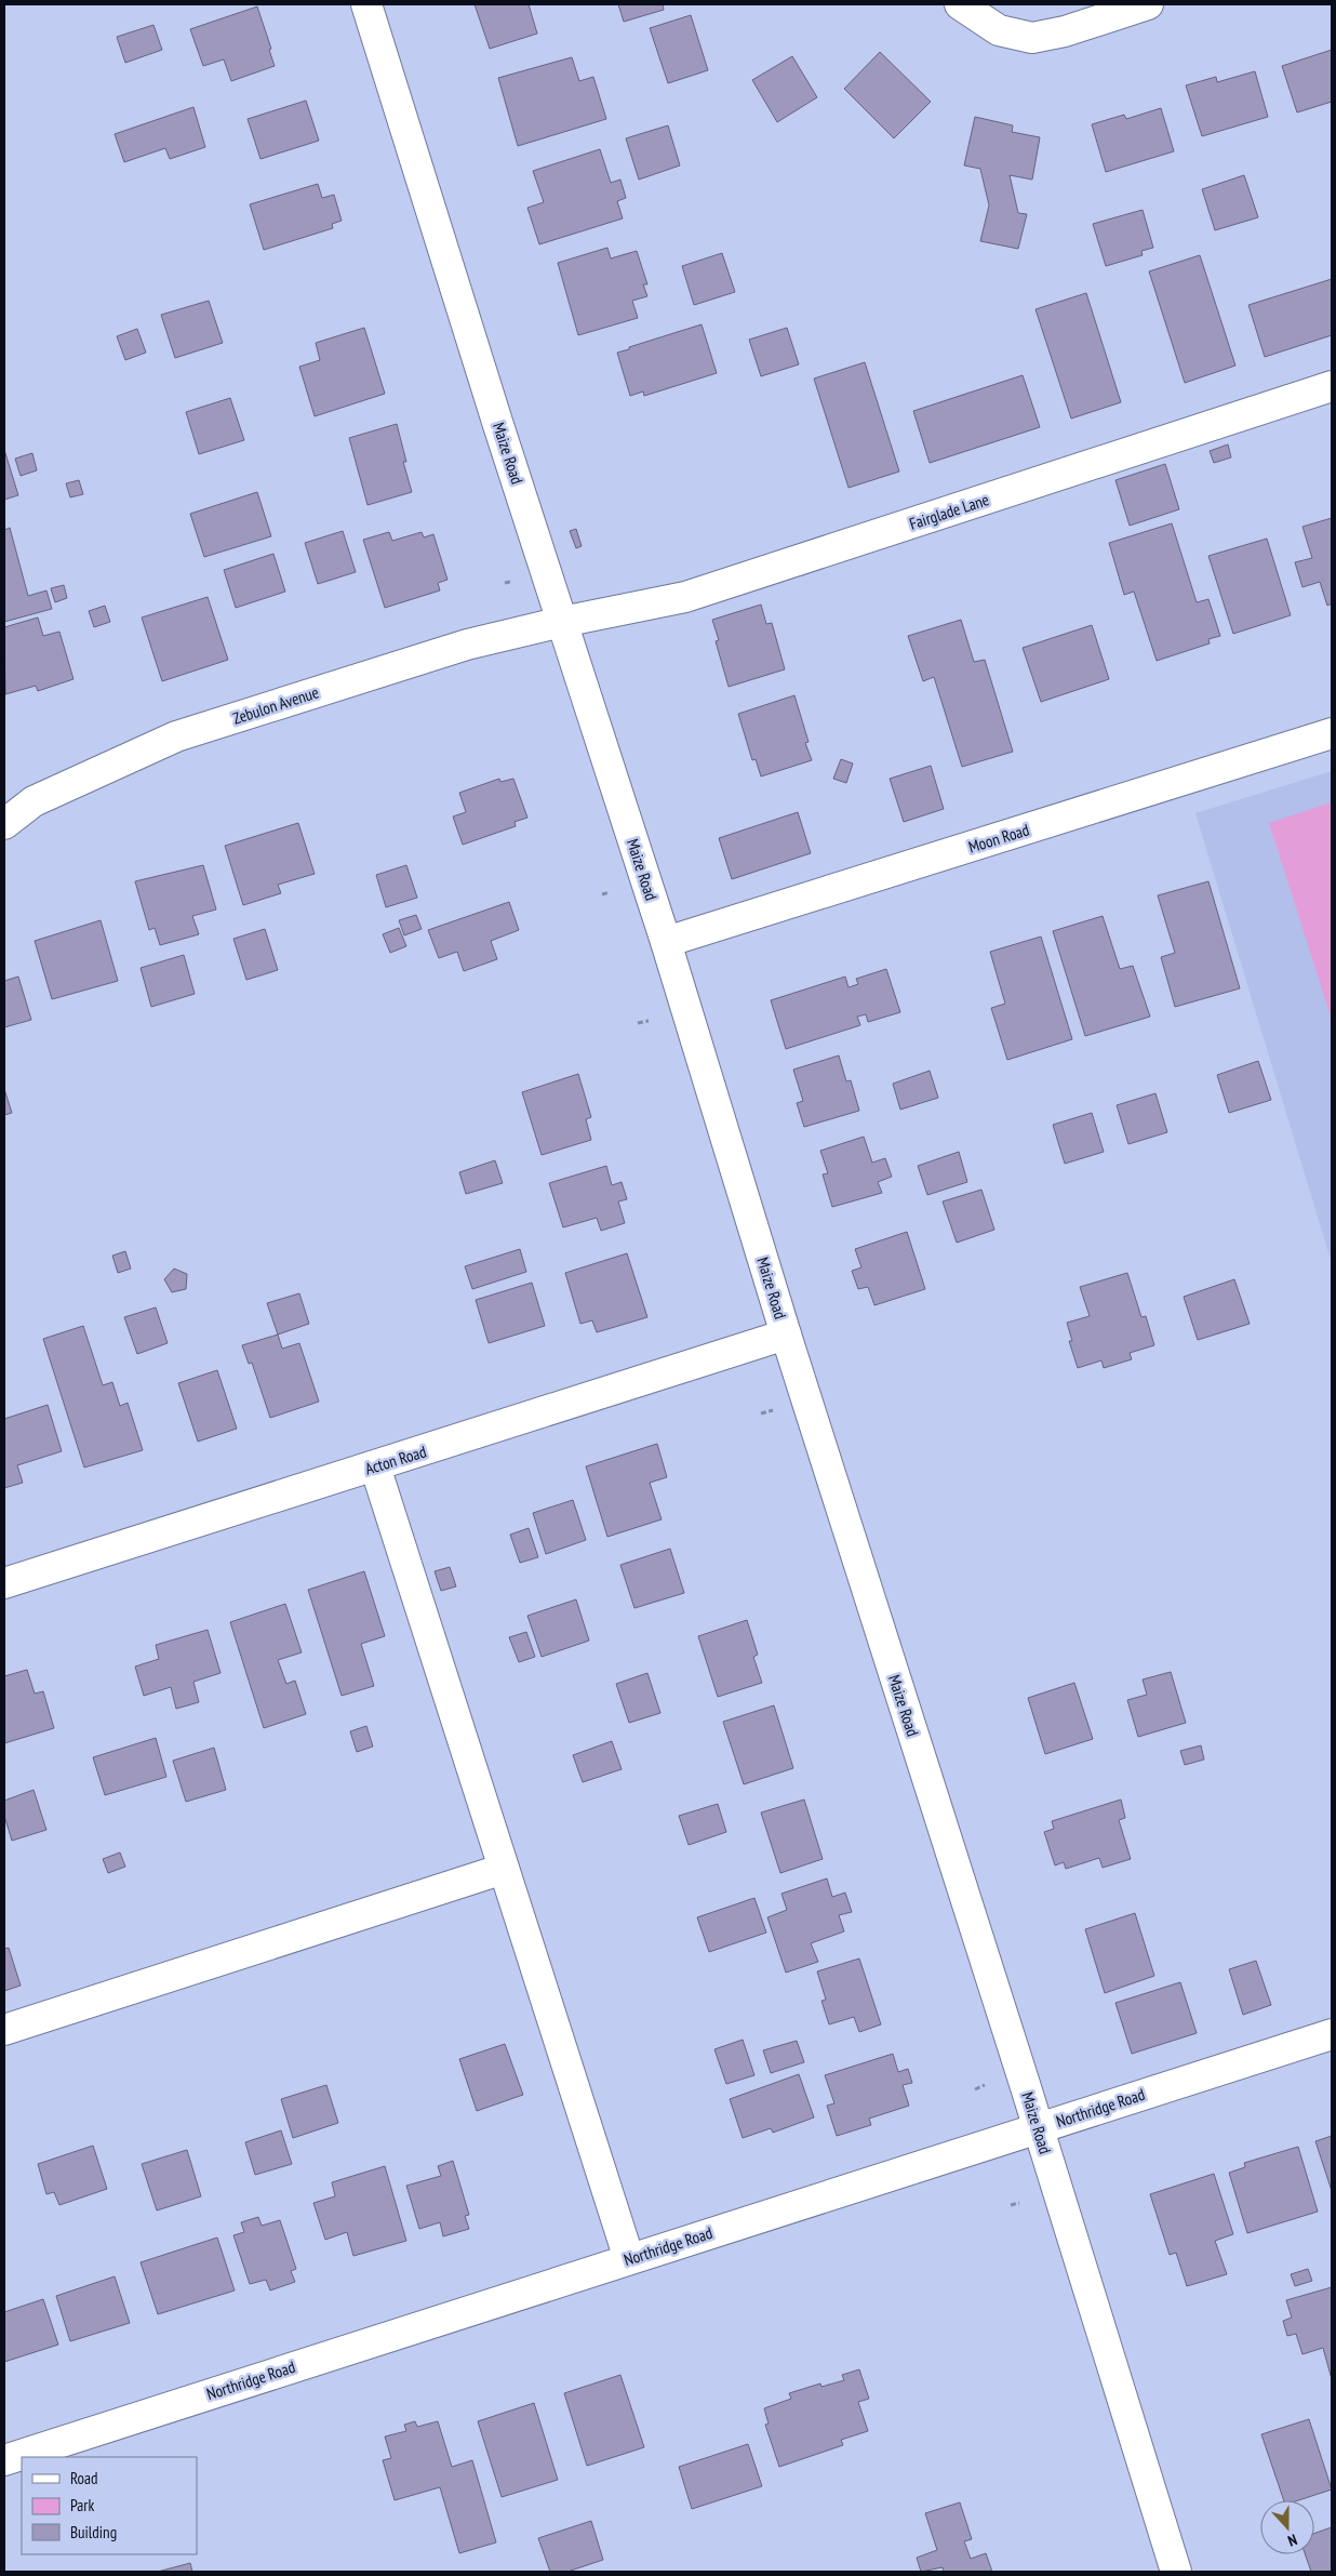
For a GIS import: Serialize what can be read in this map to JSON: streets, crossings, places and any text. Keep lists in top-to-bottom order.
{
  "streets": {
    "street": [
      "Maize Road",
      "Fairglade Lane",
      "Zebulon Avenue",
      "Moon Road",
      "Acton Road",
      "Northridge Road"
    ]
  },
  "crossings": [
    ["Maize Road", "Fairglade Lane"],
    ["Maize Road", "Zebulon Avenue"],
    ["Maize Road", "Moon Road"],
    ["Maize Road", "Acton Road"],
    ["Maize Road", "Northridge Road"],
    ["Fairglade Lane", "Zebulon Avenue"]
  ],
  "legend": ["Road", "Park", "Building"],
  "north": "bottom"
}
